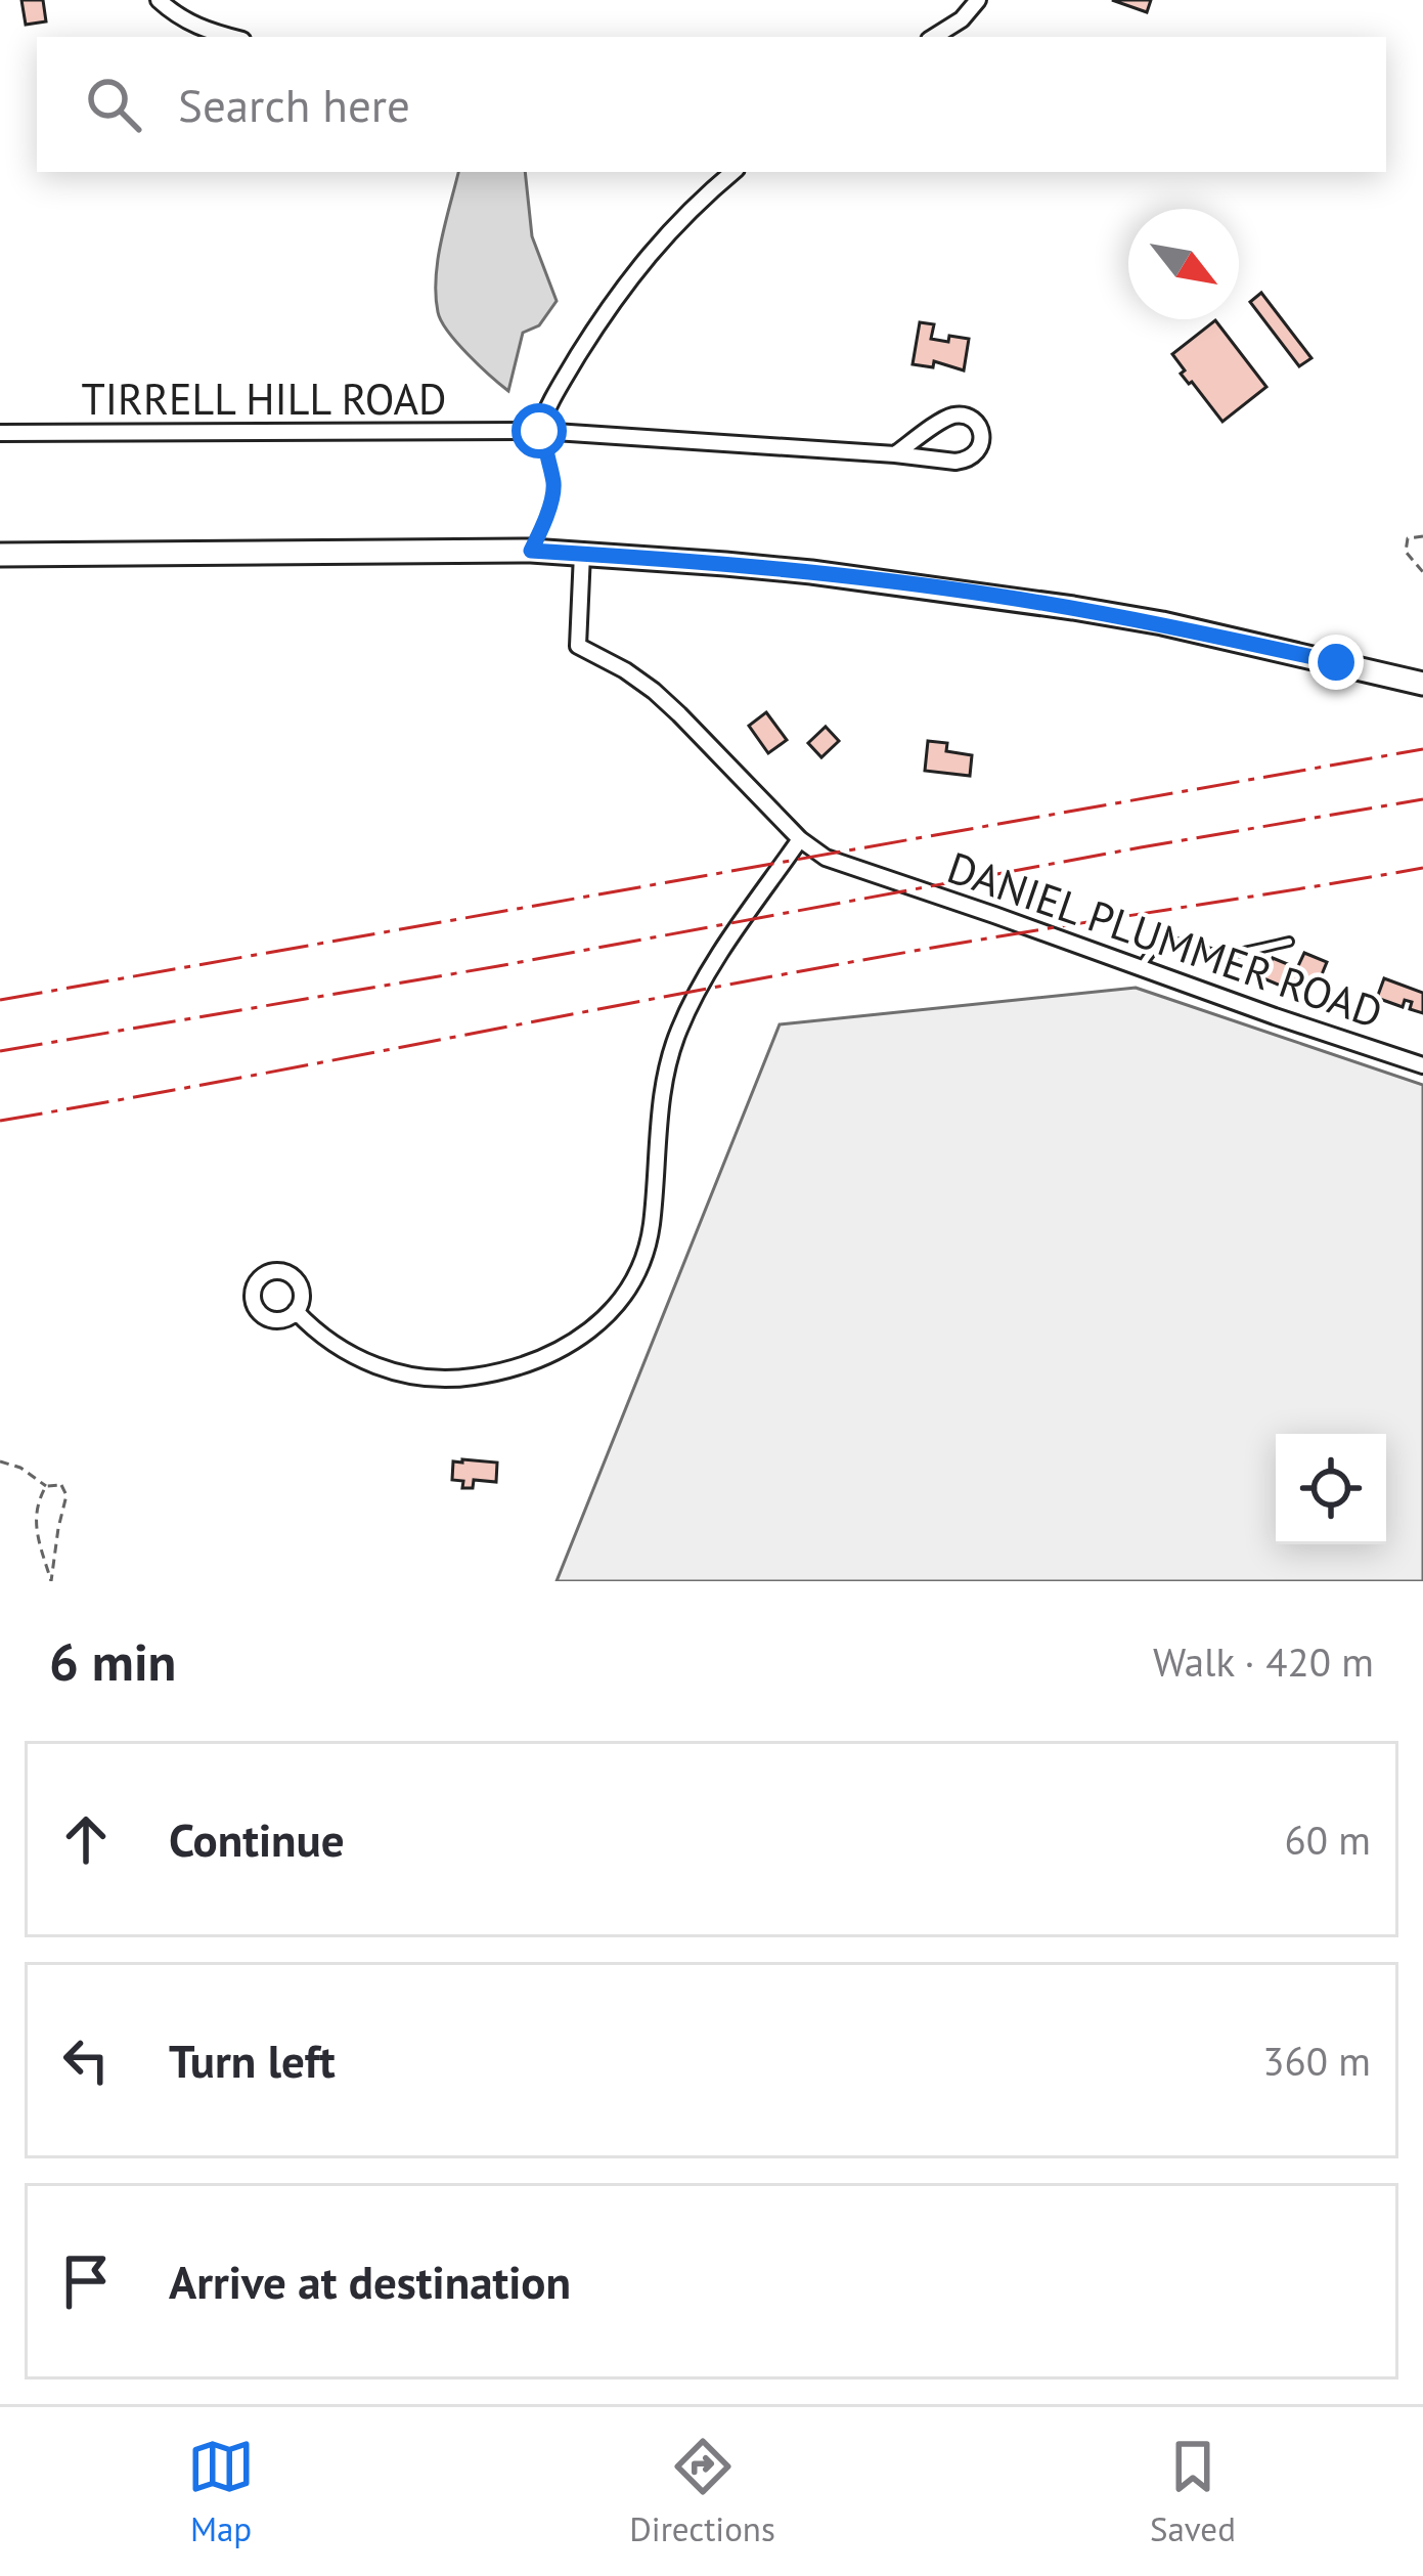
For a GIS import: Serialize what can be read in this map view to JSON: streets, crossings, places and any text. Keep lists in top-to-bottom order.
{
  "streets": {
    "street": ["TIRRELL HILL ROAD", "DANIEL PLUMMER ROAD"]
  },
  "north": "bottom right",
  "page": {
    "search": "Search here",
    "heading": ["6 min", "Walk · 420 m"],
    "list": [
      ["Continue", "60 m"],
      ["Turn left", "360 m"],
      "Arrive at destination"
    ],
    "nav": ["Map", "Directions", "Saved"]
  }
}
